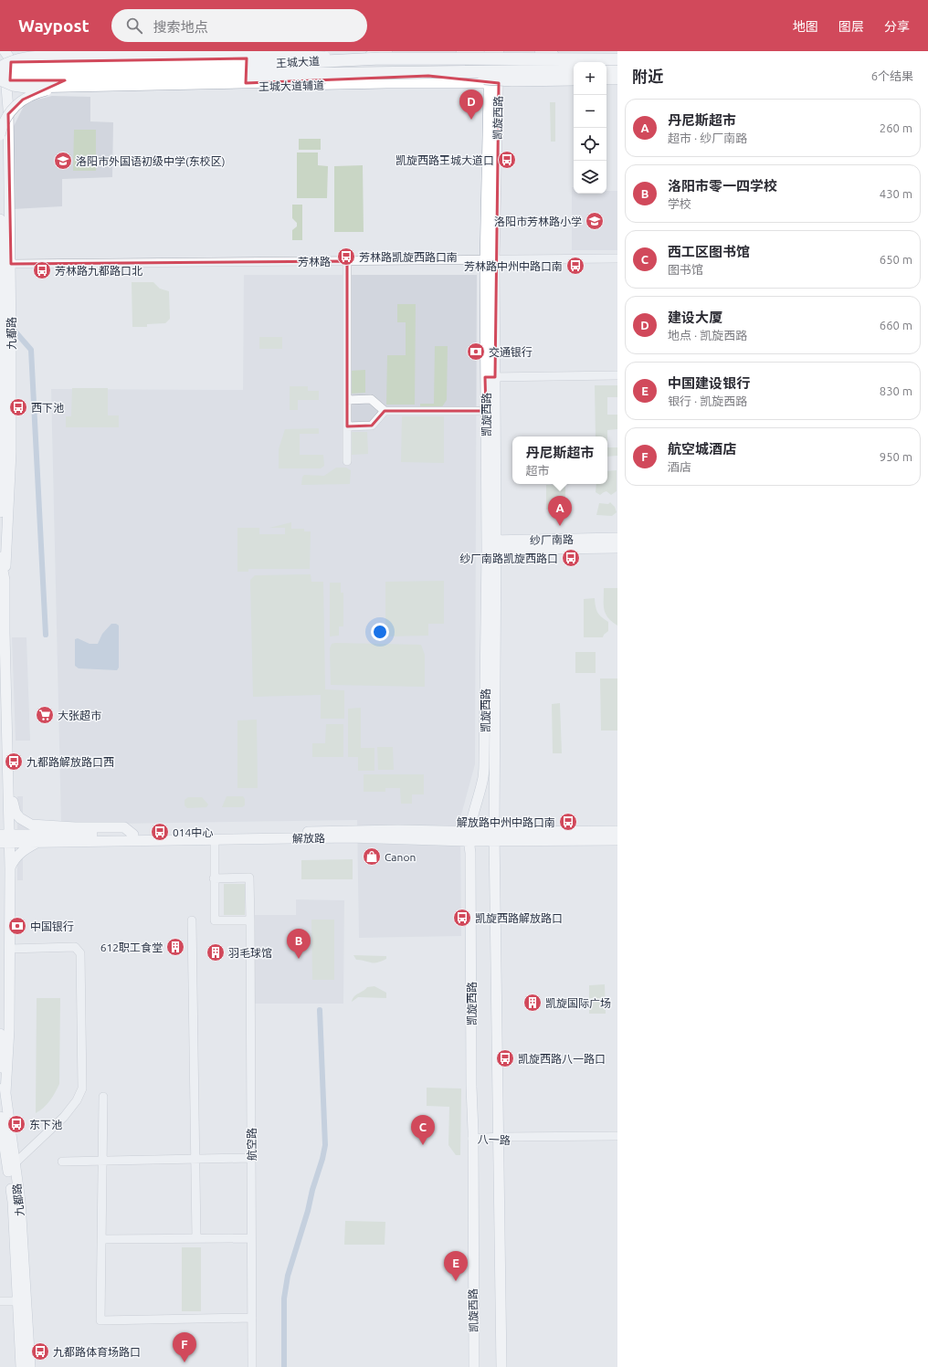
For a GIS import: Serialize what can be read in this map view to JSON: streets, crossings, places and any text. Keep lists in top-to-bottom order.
{
  "streets": {
    "highway": ["王城大道"],
    "main road": [
      "王城大道辅道",
      "凯旋西路",
      "九都路",
      "纱厂南路",
      "解放路"
    ],
    "street": ["芳林路", "八一路", "航空路"]
  },
  "crossings": [
    ["王城大道", "王城大道辅道"],
    ["王城大道", "凯旋西路"],
    ["王城大道", "九都路"],
    ["王城大道辅道", "凯旋西路"],
    ["王城大道辅道", "九都路"],
    ["凯旋西路", "芳林路"],
    ["凯旋西路", "纱厂南路"],
    ["凯旋西路", "解放路"],
    ["凯旋西路", "八一路"],
    ["芳林路", "九都路"]
  ],
  "places": {
    "bus stop": [
      "凯旋西路王城大道口",
      "芳林路凯旋西路口南",
      "芳林路中州中路口南",
      "芳林路九都路口北",
      "西下池",
      "纱厂南路凯旋西路口",
      "九都路解放路口西",
      "解放路中州中路口南",
      "014中心",
      "凯旋西路解放路口",
      "凯旋西路八一路口",
      "东下池",
      "九都路体育场路口"
    ],
    "school or university": ["洛阳市外国语初级中学(东校区)", "洛阳市芳林路小学"],
    "bank": ["交通银行", "中国银行"],
    "supermarket": ["大张超市"],
    "shop": ["Canon"],
    "building": ["612职工食堂", "羽毛球馆", "凯旋国际广场"]
  },
  "page": {
    "header": "Waypost",
    "search": "搜索地点",
    "nav": ["地图", "图层", "分享"],
    "heading": ["附近", "6个结果"],
    "map_buttons": ["+", "−"],
    "pins": [
      "D",
      "A",
      "B",
      "C",
      "E",
      "F"
    ],
    "list": [
      {
        "mark": "A",
        "name": "丹尼斯超市",
        "note": "超市 · 纱厂南路",
        "value": "260 m"
      },
      {
        "mark": "B",
        "name": "洛阳市零一四学校",
        "note": "学校",
        "value": "430 m"
      },
      {
        "mark": "C",
        "name": "西工区图书馆",
        "note": "图书馆",
        "value": "650 m"
      },
      {
        "mark": "D",
        "name": "建设大厦",
        "note": "地点 · 凯旋西路",
        "value": "660 m"
      },
      {
        "mark": "E",
        "name": "中国建设银行",
        "note": "银行 · 凯旋西路",
        "value": "830 m"
      },
      {
        "mark": "F",
        "name": "航空城酒店",
        "note": "酒店",
        "value": "950 m"
      }
    ],
    "popup": ["丹尼斯超市", "超市"]
  }
}
